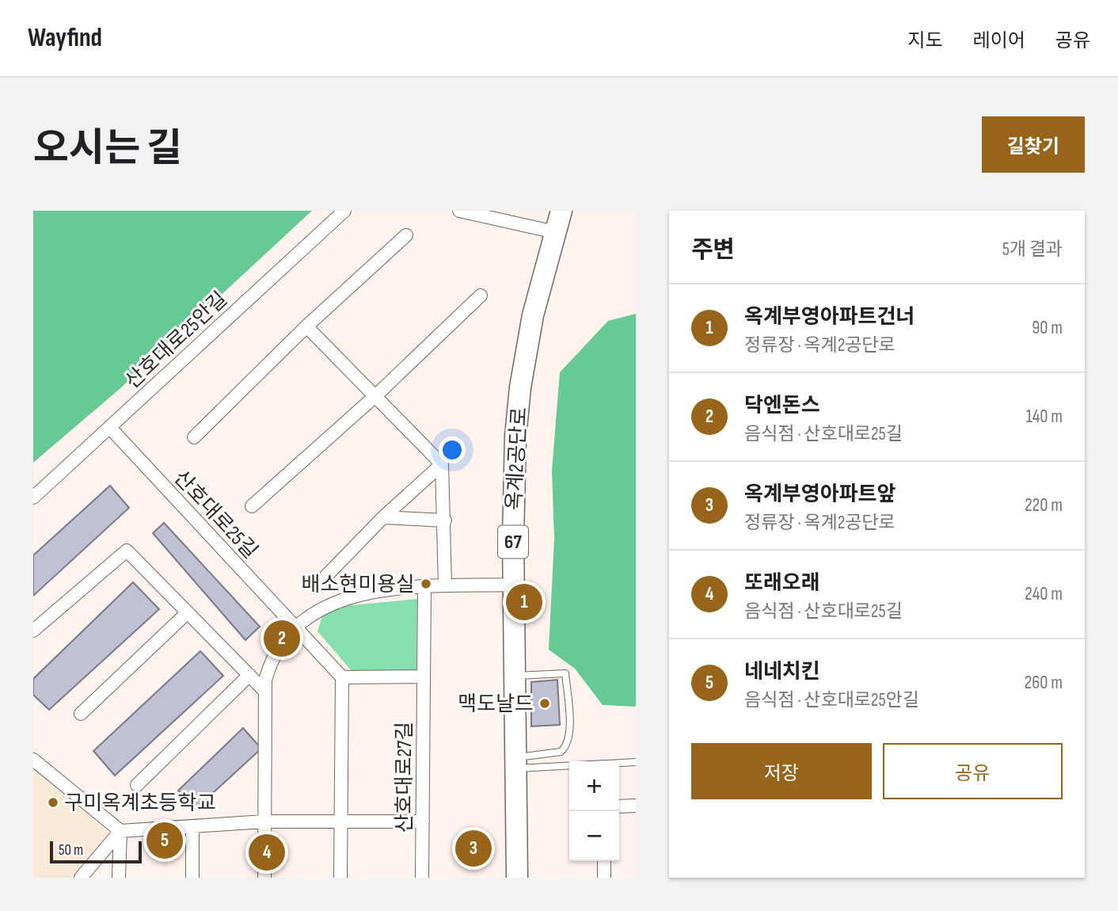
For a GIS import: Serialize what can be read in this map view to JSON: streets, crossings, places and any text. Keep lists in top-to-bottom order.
{
  "streets": {
    "main road": ["옥계2공단로", "67"],
    "street": ["산호대로25안길", "산호대로25길", "산호대로27길"]
  },
  "crossings": [
    ["산호대로25안길", "산호대로25길"]
  ],
  "places": ["배소현미용실", "맥도날드", "구미옥계초등학교"],
  "scale_bar": "50 m",
  "page": {
    "header": "Wayfind",
    "nav": ["지도", "레이어", "공유"],
    "title": "오시는 길",
    "buttons": [
      "길찾기",
      ["저장", "공유"]
    ],
    "heading": ["주변", "5개 결과"],
    "list": [
      {
        "mark": "1",
        "name": "옥계부영아파트건너",
        "note": "정류장 · 옥계2공단로",
        "value": "90 m"
      },
      {
        "mark": "2",
        "name": "닥엔돈스",
        "note": "음식점 · 산호대로25길",
        "value": "140 m"
      },
      {
        "mark": "3",
        "name": "옥계부영아파트앞",
        "note": "정류장 · 옥계2공단로",
        "value": "220 m"
      },
      {
        "mark": "4",
        "name": "또래오래",
        "note": "음식점 · 산호대로25길",
        "value": "240 m"
      },
      {
        "mark": "5",
        "name": "네네치킨",
        "note": "음식점 · 산호대로25안길",
        "value": "260 m"
      }
    ],
    "pins": [
      "1",
      "2",
      "5",
      "3",
      "4"
    ],
    "map_buttons": ["+", "−"],
    "scale": "50 m"
  }
}
